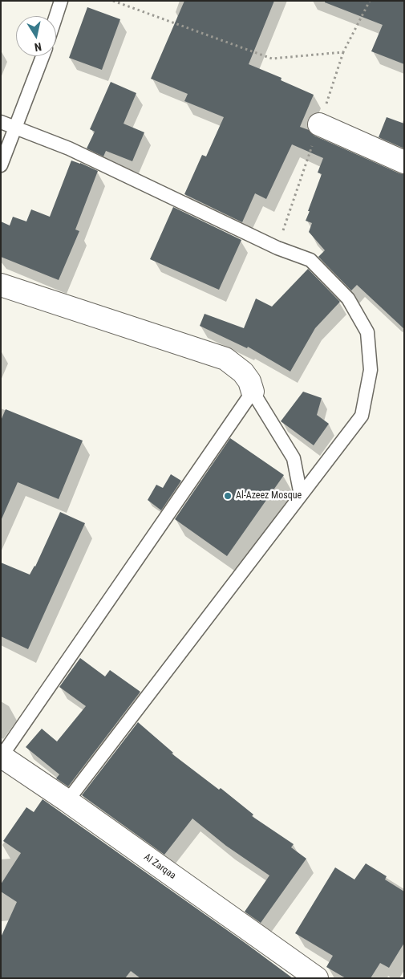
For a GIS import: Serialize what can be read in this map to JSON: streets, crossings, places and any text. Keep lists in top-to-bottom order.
{
  "streets": {
    "street": ["Al Zarqaa"]
  },
  "places": ["Al-Azeez Mosque"],
  "north": "bottom"
}
